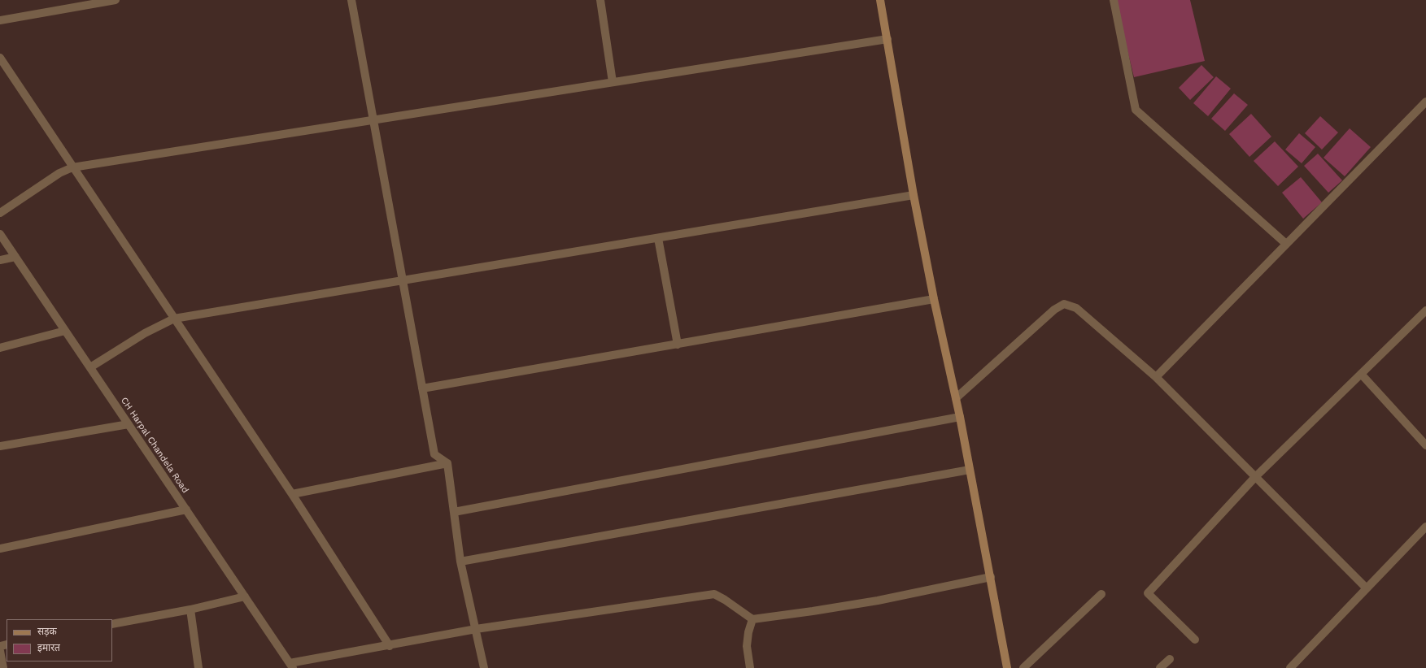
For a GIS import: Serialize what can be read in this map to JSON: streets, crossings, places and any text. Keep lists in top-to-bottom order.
{
  "streets": {
    "street": ["CH Harpal Chandela Road"]
  },
  "legend": ["सड़क", "इमारत"]
}
